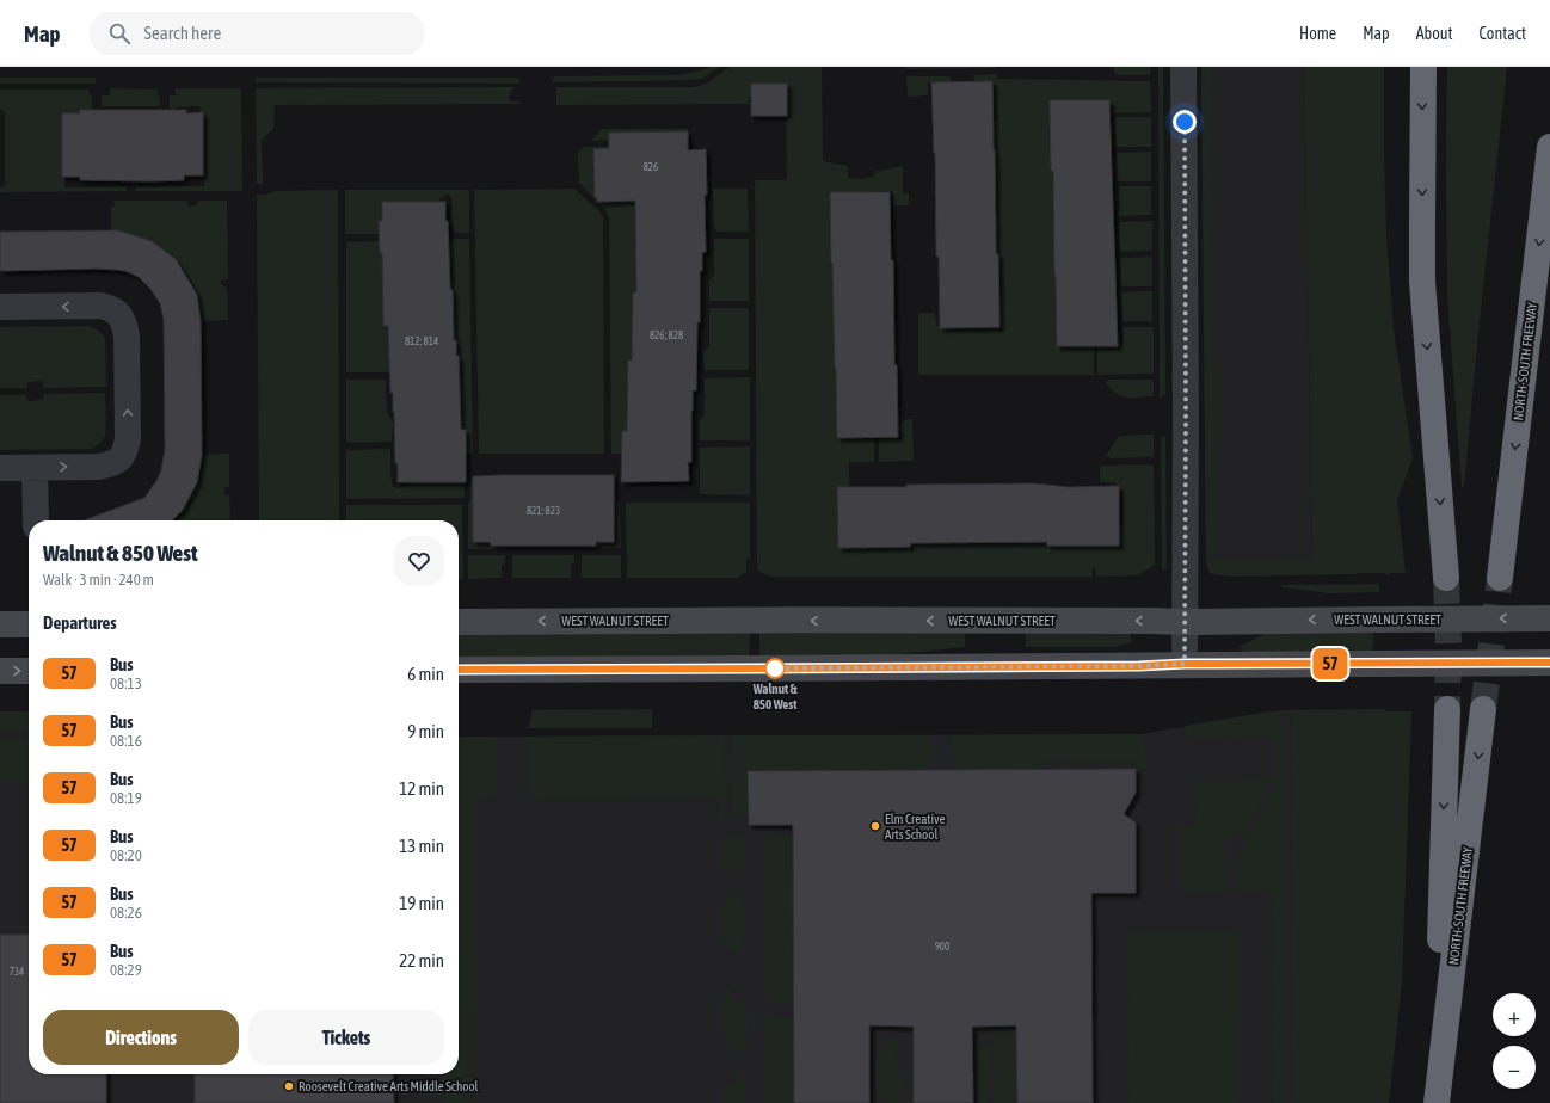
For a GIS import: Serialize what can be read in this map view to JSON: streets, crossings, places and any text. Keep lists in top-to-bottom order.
{
  "streets": {
    "highway": ["NORTH-SOUTH FREEWAY"],
    "main road": ["WEST WALNUT STREET"]
  },
  "places": ["Walnut & 850 West", "Elm Creative Arts School", "Roosevelt Creative Arts Middle School"],
  "lines": ["bus line 57"],
  "house_numbers": [
    "826",
    "826; 828",
    "812; 814",
    "821; 823",
    "900",
    "734"
  ],
  "page": {
    "header": "Map",
    "search": "Search here",
    "nav": [
      "Home",
      "Map",
      "About",
      "Contact"
    ],
    "on_map": "57",
    "heading": [
      ["Walnut & 850 West", "Walk · 3 min · 240 m"],
      "Departures"
    ],
    "list": [
      {
        "mark": "57",
        "name": "Bus",
        "note": "08:13",
        "value": "6 min"
      },
      {
        "mark": "57",
        "name": "Bus",
        "note": "08:16",
        "value": "9 min"
      },
      {
        "mark": "57",
        "name": "Bus",
        "note": "08:19",
        "value": "12 min"
      },
      {
        "mark": "57",
        "name": "Bus",
        "note": "08:20",
        "value": "13 min"
      },
      {
        "mark": "57",
        "name": "Bus",
        "note": "08:26",
        "value": "19 min"
      },
      {
        "mark": "57",
        "name": "Bus",
        "note": "08:29",
        "value": "22 min"
      }
    ],
    "map_buttons": ["+", "−"],
    "buttons": ["Directions", "Tickets"]
  }
}
